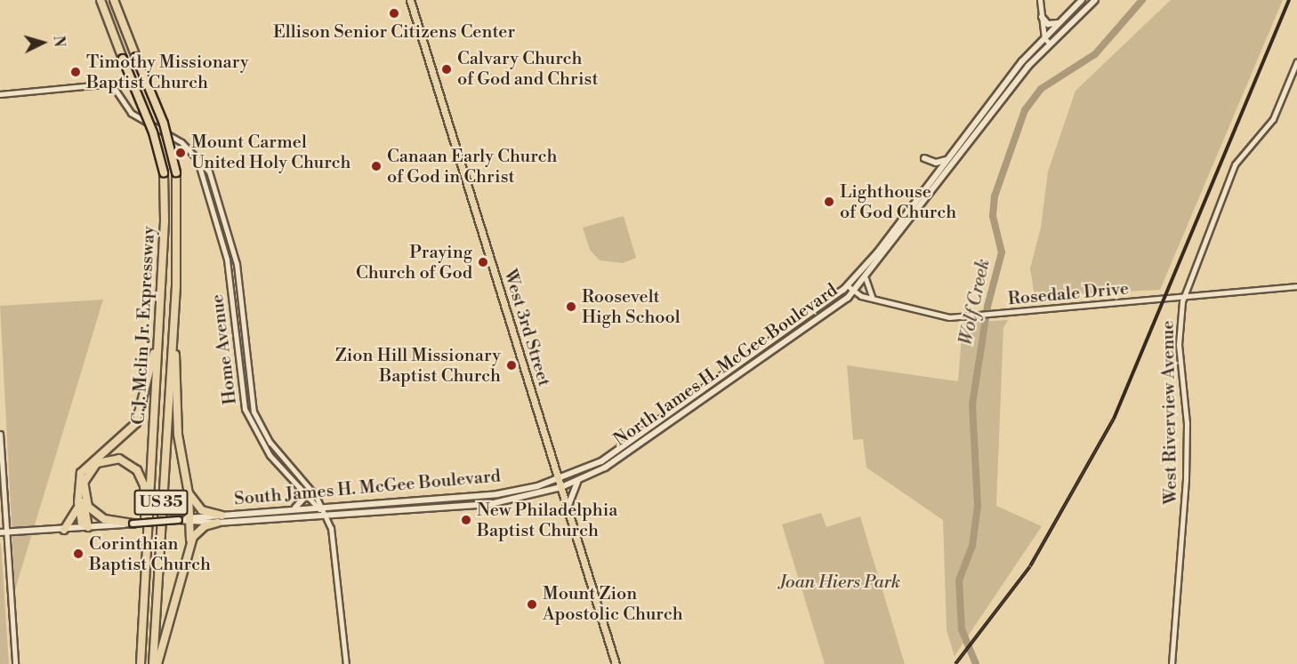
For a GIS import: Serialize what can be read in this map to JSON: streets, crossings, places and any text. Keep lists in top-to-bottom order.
{
  "streets": {
    "highway": ["C.J. Mclin Jr. Expressway", "US 35"],
    "main road": ["West 3rd Street", "North James H. McGee Boulevard", "South James H. McGee Boulevard"],
    "street": ["Rosedale Drive", "Home Avenue", "West Riverview Avenue"]
  },
  "crossings": [
    ["Rosedale Drive", "North James H. McGee Boulevard"],
    ["Rosedale Drive", "West Riverview Avenue"],
    ["West 3rd Street", "North James H. McGee Boulevard"],
    ["West 3rd Street", "South James H. McGee Boulevard"],
    ["Home Avenue", "South James H. McGee Boulevard"],
    ["North James H. McGee Boulevard", "South James H. McGee Boulevard"]
  ],
  "water": ["Wolf Creek"],
  "parks": ["Joan Hiers Park"],
  "places": [
    "Ellison Senior Citizens Center",
    "Calvary Church of God and Christ",
    "Timothy Missionary Baptist Church",
    "Mount Carmel United Holy Church",
    "Canaan Early Church of God in Christ",
    "Lighthouse of God Church",
    "Praying Church of God",
    "Roosevelt High School",
    "Zion Hill Missionary Baptist Church",
    "New Philadelphia Baptist Church",
    "Corinthian Baptist Church",
    "Mount Zion Apostolic Church"
  ],
  "north": "right"
}
